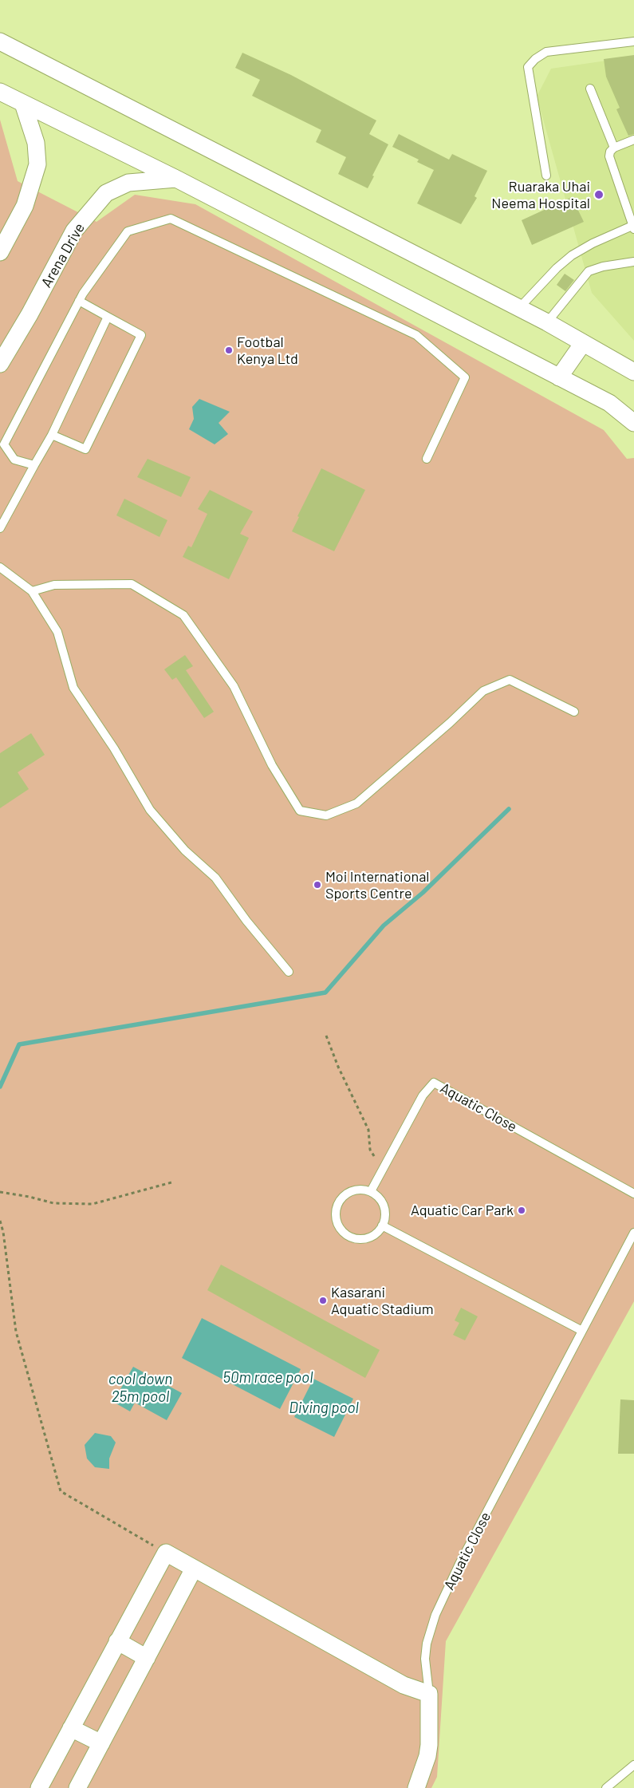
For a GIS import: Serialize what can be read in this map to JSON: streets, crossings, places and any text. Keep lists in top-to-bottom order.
{
  "streets": {
    "street": ["Arena Drive", "Aquatic Close"]
  },
  "water": ["50m race pool", "cool down 25m pool", "Diving pool"],
  "places": [
    "Ruaraka Uhai Neema Hospital",
    "Footbal Kenya Ltd",
    "Moi International Sports Centre",
    "Aquatic Car Park",
    "Kasarani Aquatic Stadium"
  ]
}
